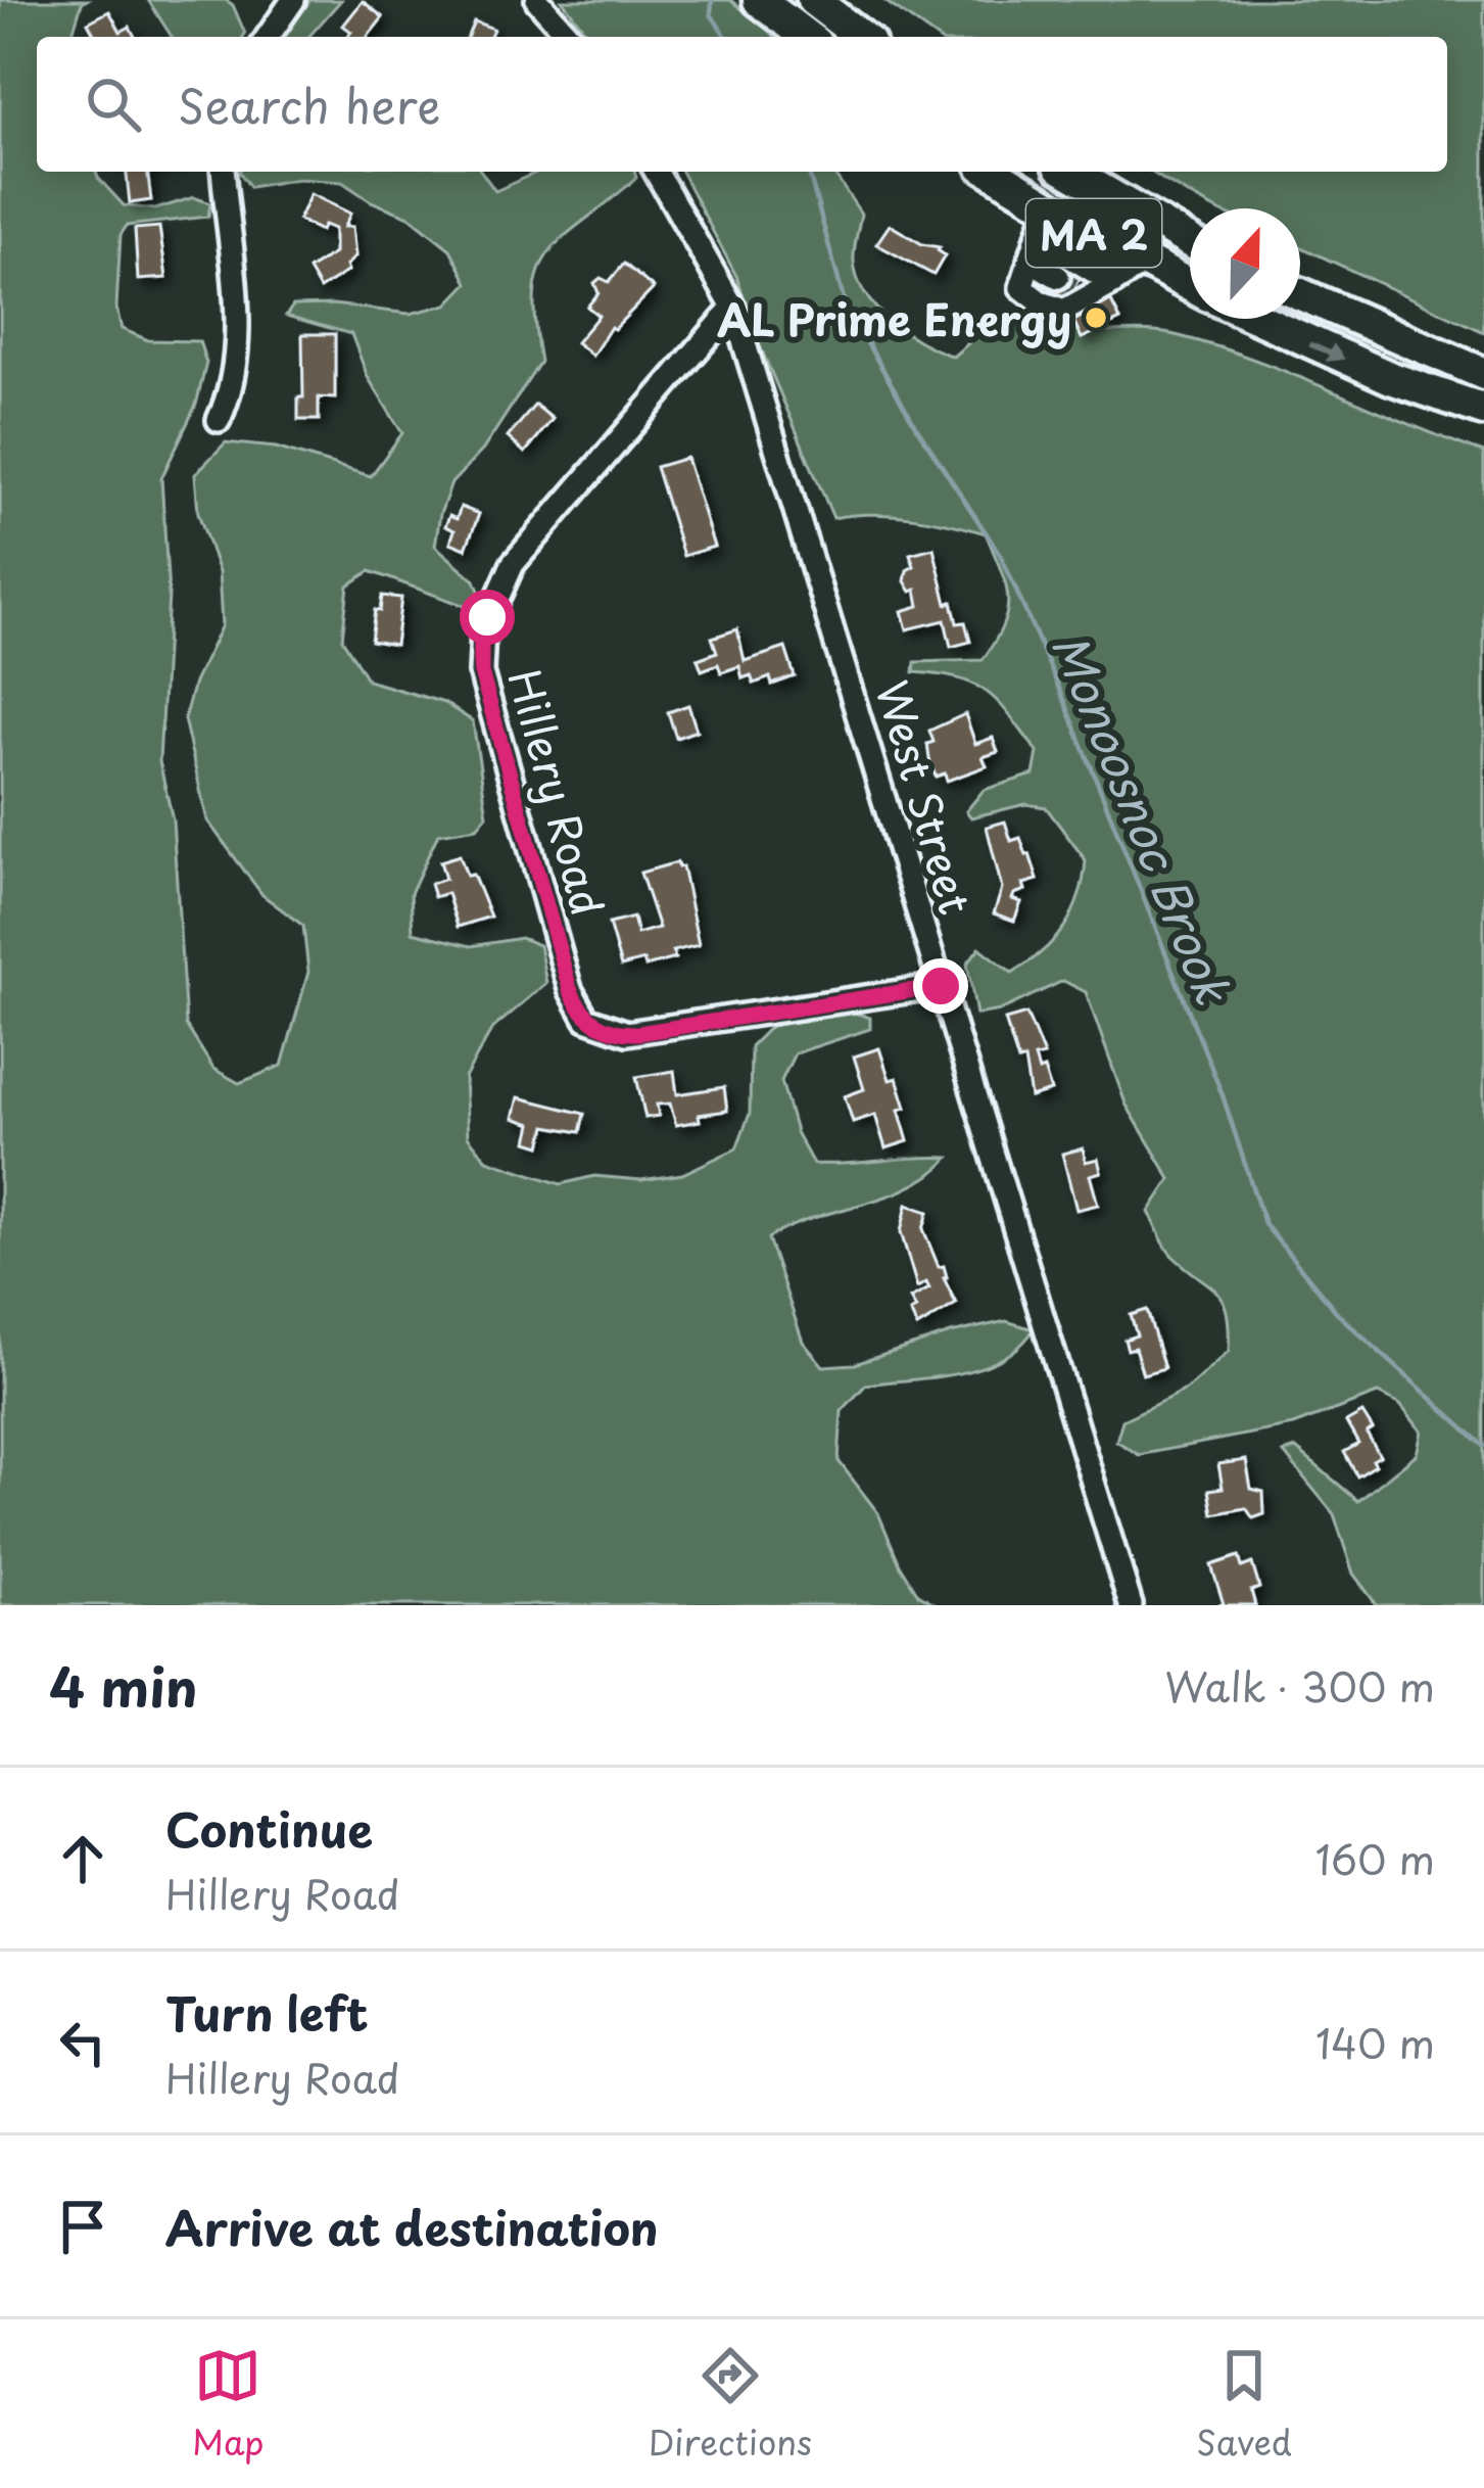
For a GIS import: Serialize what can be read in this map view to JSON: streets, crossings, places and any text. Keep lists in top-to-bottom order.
{
  "streets": {
    "highway": ["MA 2"],
    "street": ["Hillery Road", "West Street"]
  },
  "crossings": [
    ["Hillery Road", "West Street"]
  ],
  "water": ["Monoosnoc Brook"],
  "places": ["AL Prime Energy"],
  "north": "top",
  "page": {
    "search": "Search here",
    "heading": ["4 min", "Walk · 300 m"],
    "list": [
      ["Continue", "Hillery Road", "160 m"],
      ["Turn left", "Hillery Road", "140 m"],
      "Arrive at destination"
    ],
    "nav": ["Map", "Directions", "Saved"]
  }
}
